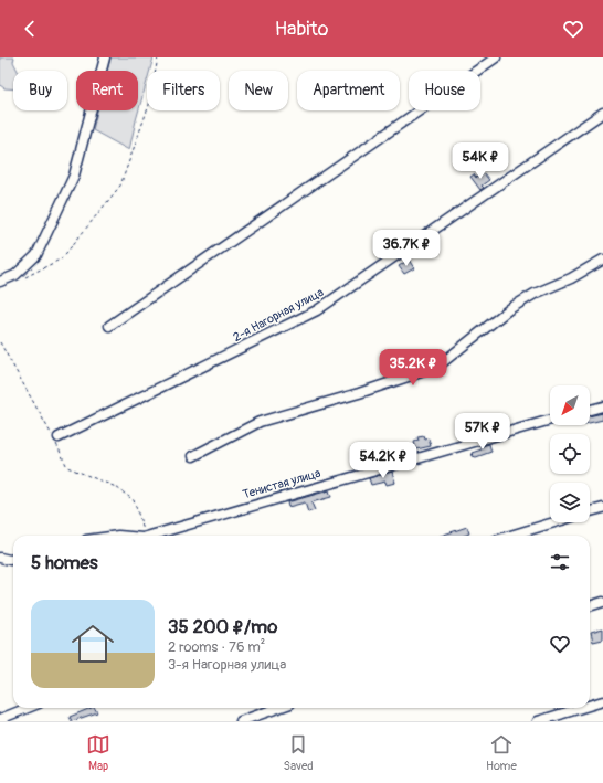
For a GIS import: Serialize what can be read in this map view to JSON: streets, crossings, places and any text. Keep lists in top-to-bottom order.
{
  "streets": {
    "street": ["2-я Нагорная улица", "Тенистая улица"]
  },
  "north": "bottom left",
  "page": {
    "header": "Habito",
    "chip": [
      "Buy",
      "Rent",
      "Filters",
      "New",
      "Apartment",
      "House"
    ],
    "price": [
      "54K ₽",
      "36.7K ₽",
      "35.2K ₽",
      "57K ₽",
      "54.2K ₽"
    ],
    "heading": "5 homes",
    "list": [
      {
        "name": "35 200 ₽/mo",
        "note": "2 rooms · 76 m² · 3-я Нагорная улица"
      }
    ],
    "tabs": ["Map", "Saved", "Home"]
  }
}
